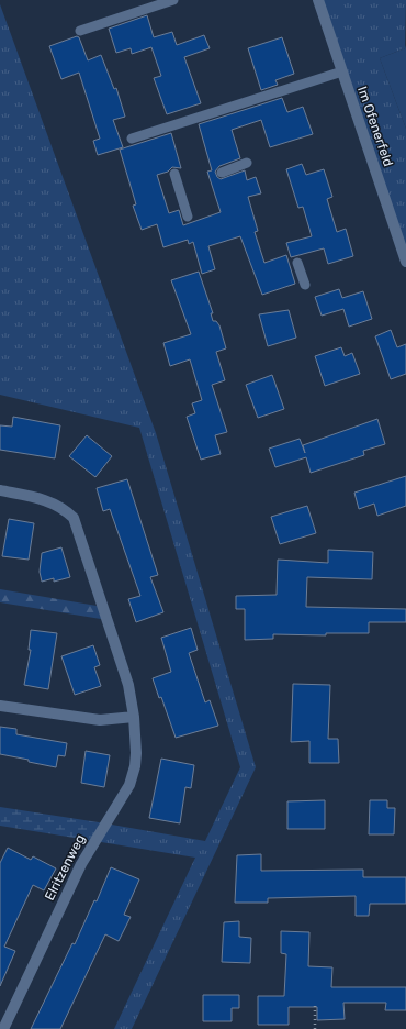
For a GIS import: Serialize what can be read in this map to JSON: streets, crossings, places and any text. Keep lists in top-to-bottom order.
{
  "streets": {
    "street": ["Im Ofenerfeld", "Elritzenweg"]
  }
}
